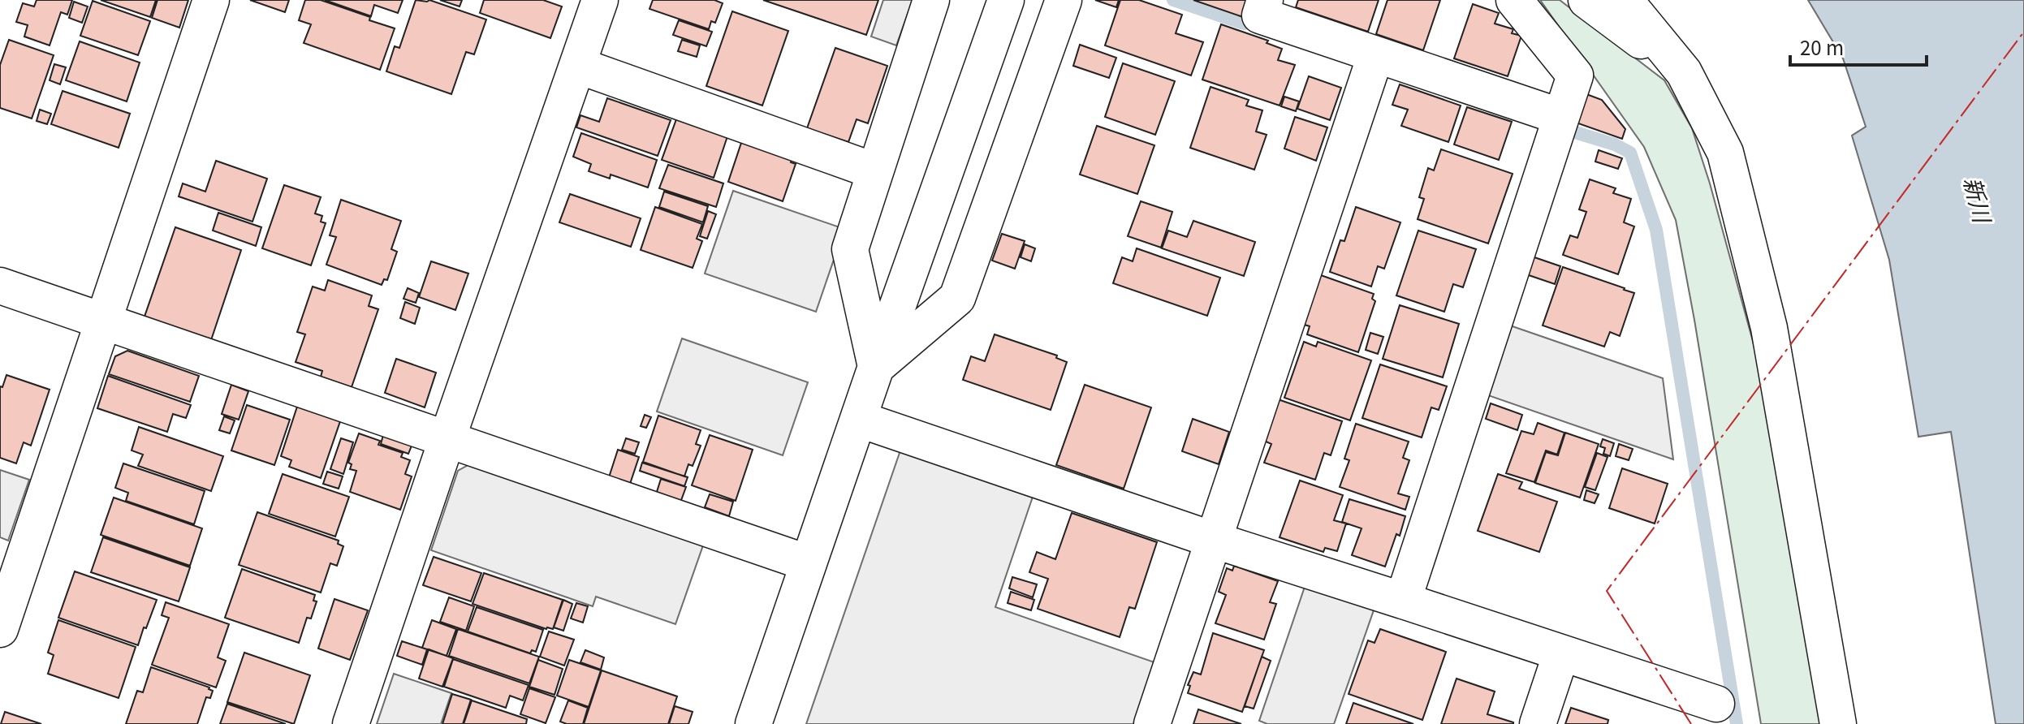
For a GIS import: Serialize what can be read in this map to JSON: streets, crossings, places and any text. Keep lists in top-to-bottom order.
{
  "water": ["新川"],
  "scale_bar": "20 m"
}
